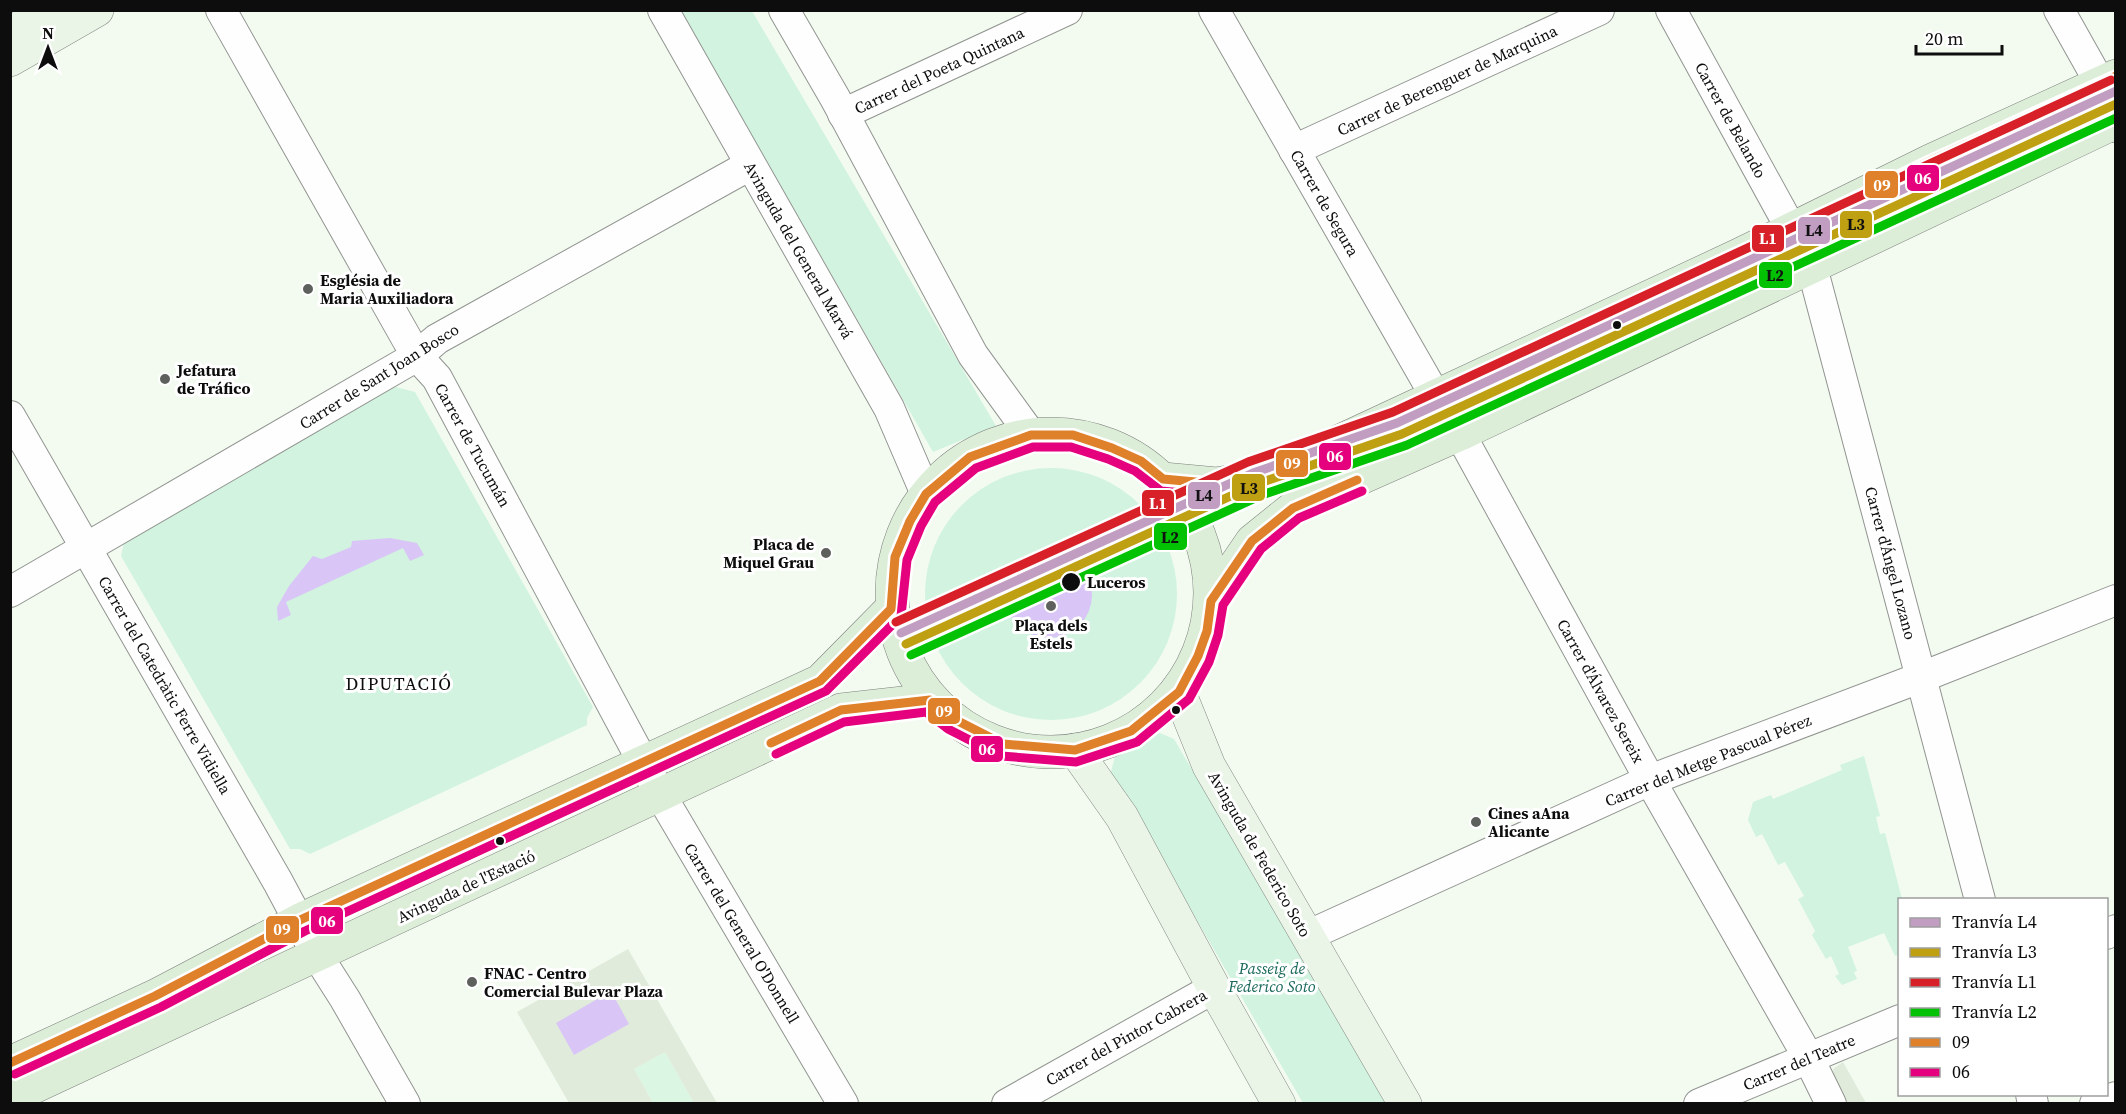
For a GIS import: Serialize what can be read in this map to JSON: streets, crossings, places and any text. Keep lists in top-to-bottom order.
{
  "streets": {
    "main road": ["Avinguda de l'Estació"],
    "street": [
      "Carrer del Poeta Quintana",
      "Carrer de Berenguer de Marquina",
      "Carrer de Belando",
      "Carrer de Segura",
      "Avinguda del General Marvá",
      "Carrer de Sant Joan Bosco",
      "Carrer de Tucumán",
      "Carrer d'Ángel Lozano",
      "Carrer del Catedràtic Ferre Vidiella",
      "Carrer d'Álvarez Sereix",
      "Carrer del Metge Pascual Pérez",
      "Avinguda de Federico Soto",
      "Carrer del General O'Donnell",
      "Carrer del Pintor Cabrera",
      "Carrer del Teatre"
    ]
  },
  "crossings": [
    ["Carrer de Berenguer de Marquina", "Carrer de Segura"],
    ["Carrer de Belando", "Carrer d'Ángel Lozano"],
    ["Avinguda del General Marvá", "Carrer de Sant Joan Bosco"],
    ["Carrer de Sant Joan Bosco", "Carrer de Tucumán"],
    ["Carrer de Sant Joan Bosco", "Carrer del Catedràtic Ferre Vidiella"],
    ["Carrer de Tucumán", "Carrer del General O'Donnell"],
    ["Carrer d'Ángel Lozano", "Carrer del Metge Pascual Pérez"],
    ["Carrer del Catedràtic Ferre Vidiella", "Avinguda de l'Estació"],
    ["Carrer d'Álvarez Sereix", "Carrer del Metge Pascual Pérez"],
    ["Carrer d'Álvarez Sereix", "Carrer del Teatre"],
    ["Carrer del Metge Pascual Pérez", "Avinguda de Federico Soto"],
    ["Avinguda de l'Estació", "Carrer del General O'Donnell"]
  ],
  "districts": ["DIPUTACIÓ"],
  "parks": ["Passeig de Federico Soto"],
  "places": [
    "Església de Maria Auxiliadora",
    "Jefatura de Tráfico",
    "Placa de Miquel Grau",
    "Luceros",
    "Plaça dels Estels",
    "Cines aAna Alicante",
    "FNAC - Centro Comercial Bulevar Plaza"
  ],
  "lines": [
    "transit line 09",
    "tram line L1",
    "transit line 06",
    "tram line L4",
    "tram line L3",
    "tram line L2"
  ],
  "legend": [
    "Tranvía L4",
    "Tranvía L3",
    "Tranvía L1",
    "Tranvía L2",
    "09",
    "06"
  ],
  "scale_bar": "20 m",
  "north": "top"
}
